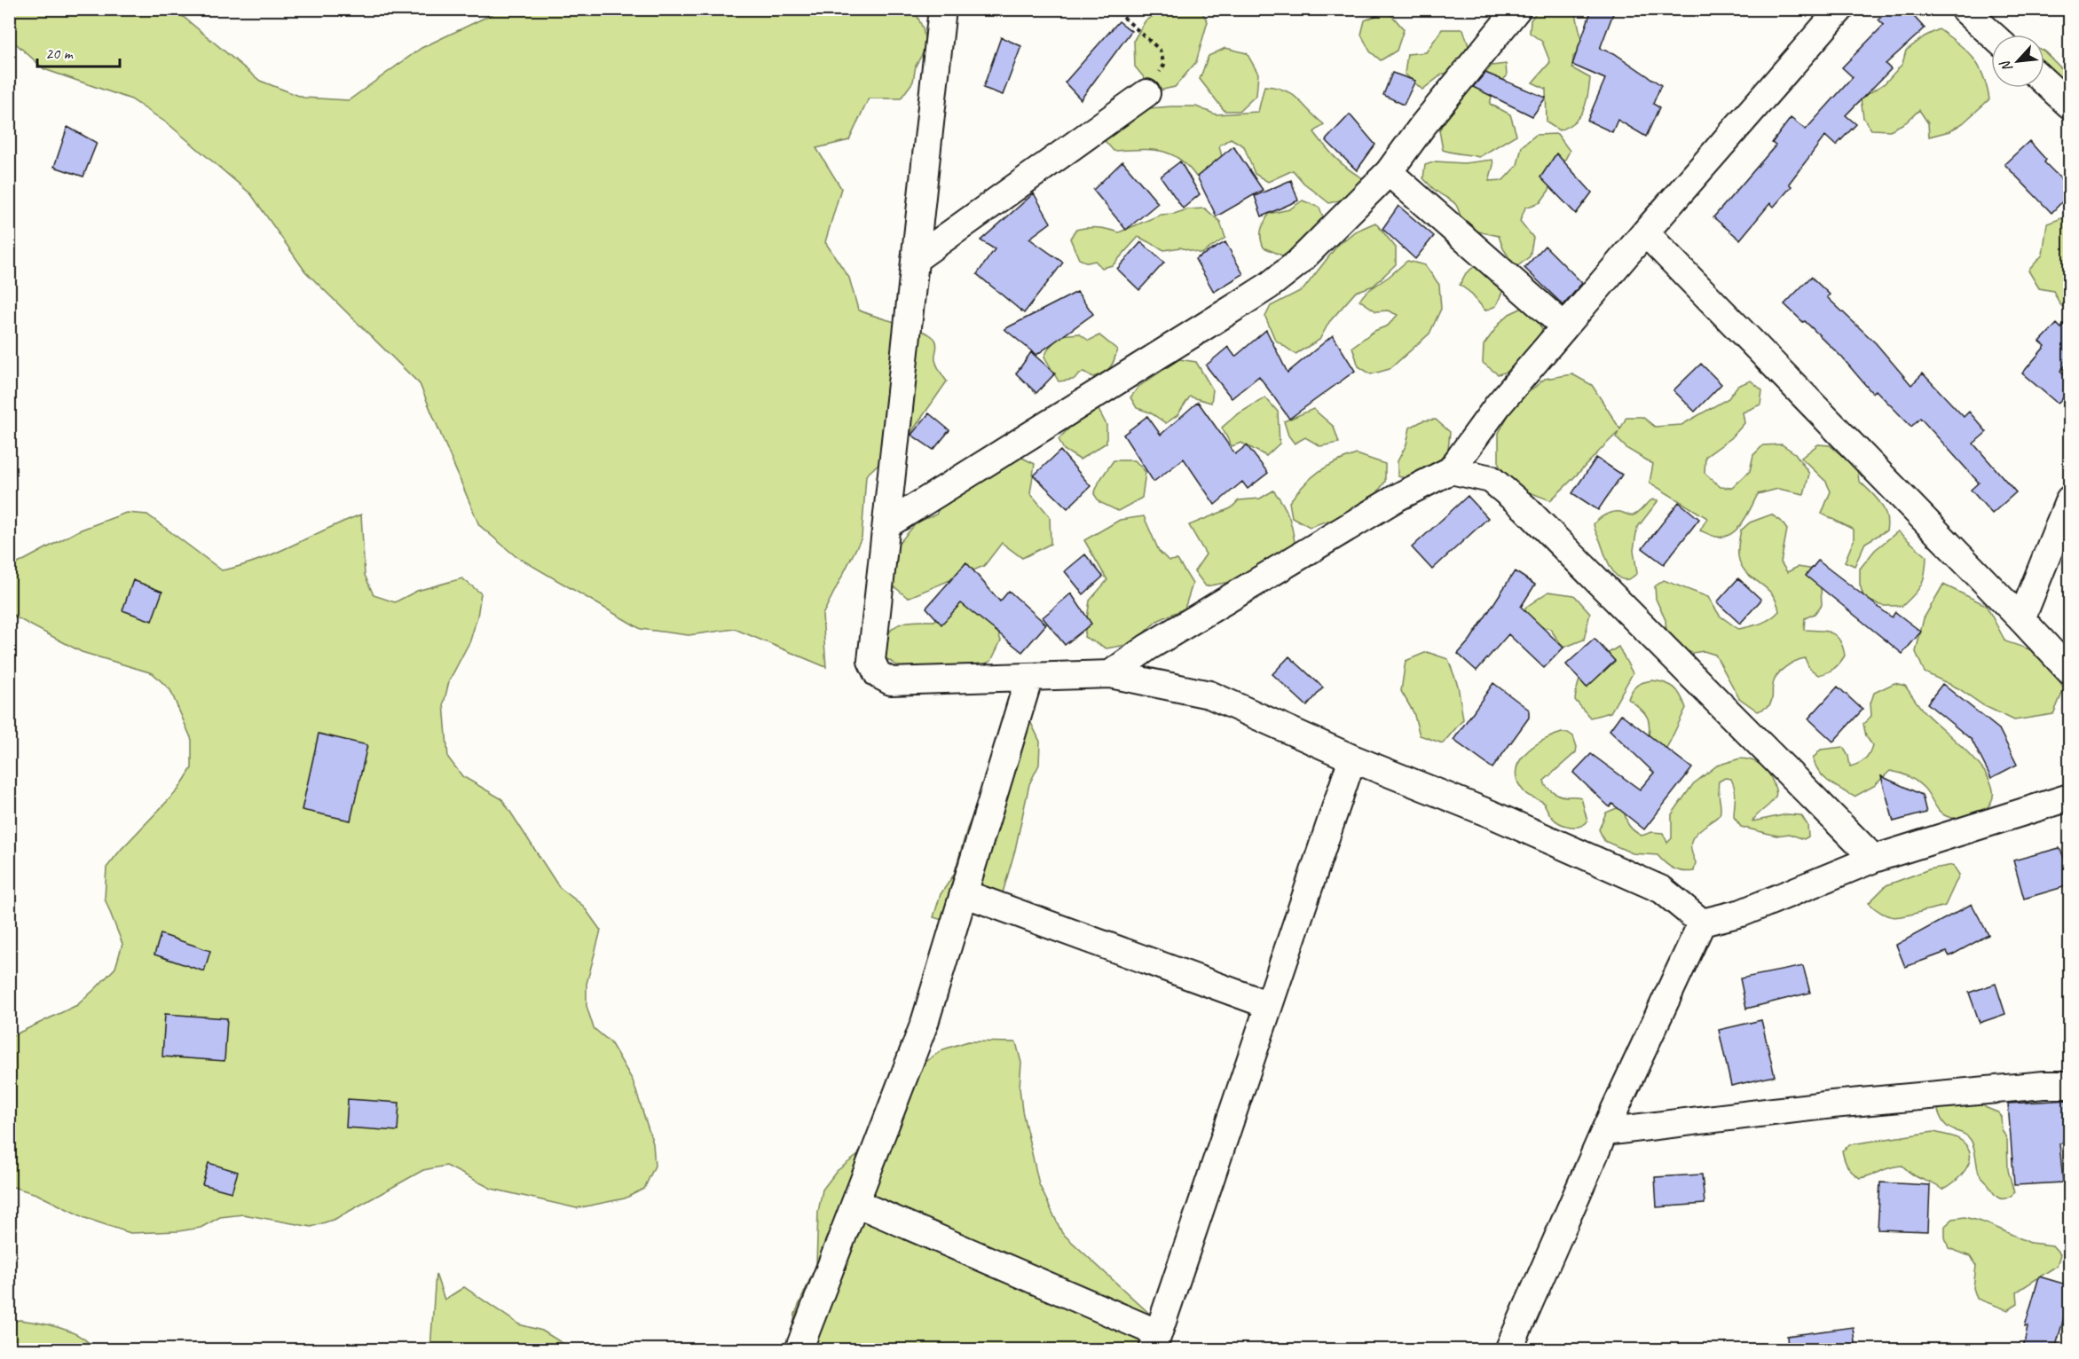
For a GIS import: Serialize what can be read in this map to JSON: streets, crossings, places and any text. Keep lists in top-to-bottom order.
{
  "scale_bar": "20 m",
  "north": "bottom left"
}
